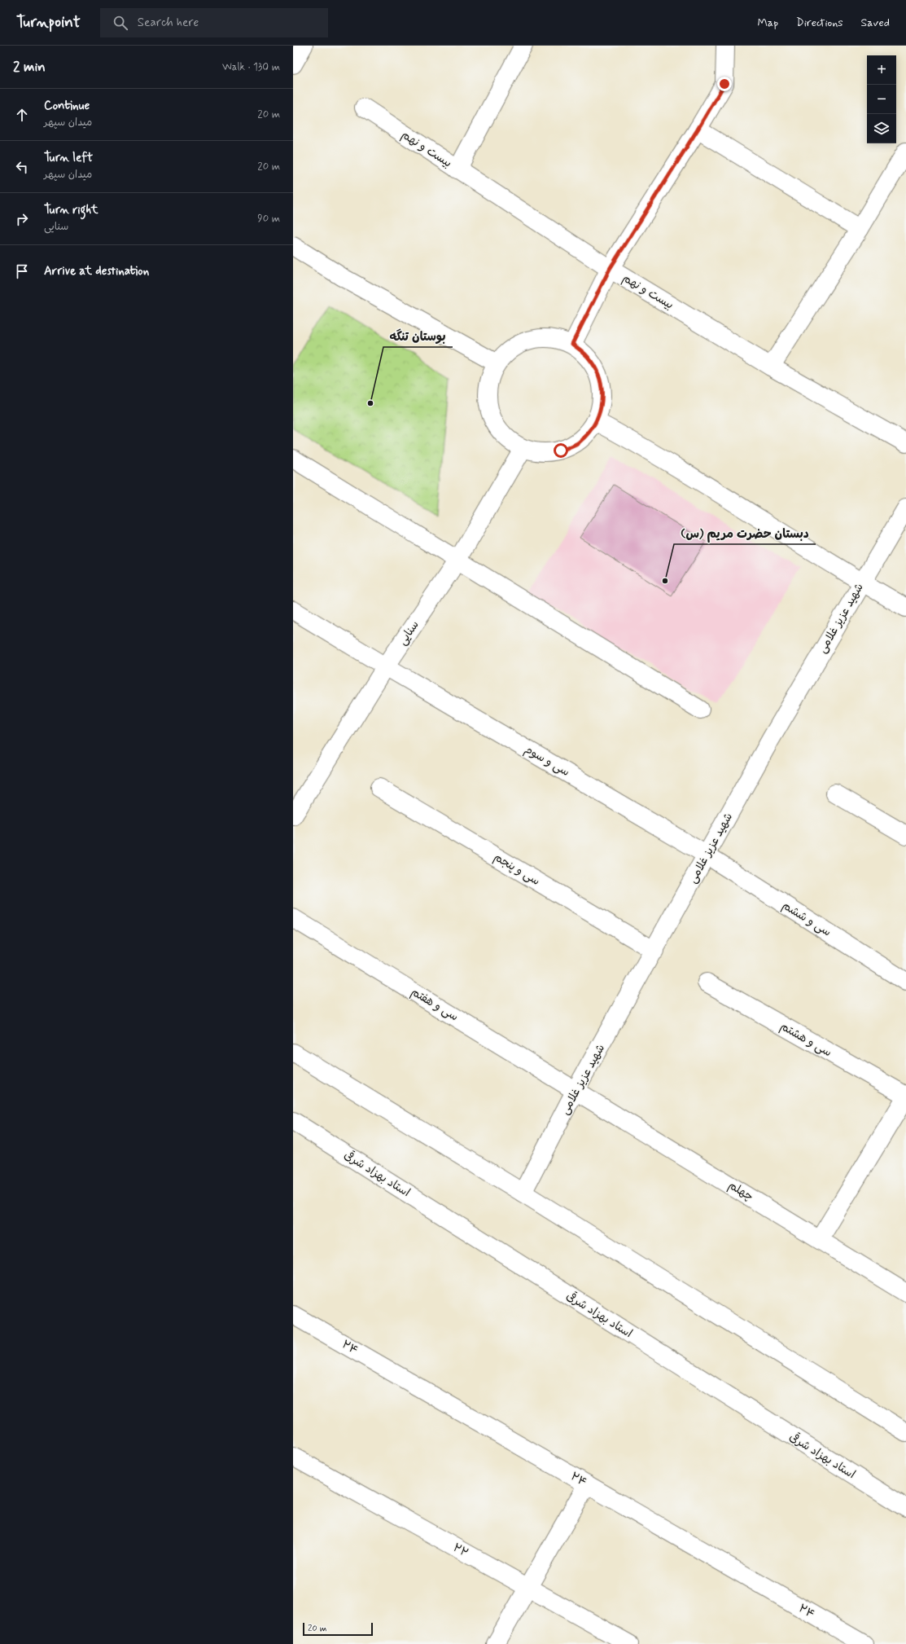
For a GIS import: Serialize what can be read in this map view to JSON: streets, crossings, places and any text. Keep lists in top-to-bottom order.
{
  "streets": {
    "street": [
      "بیست و نهم",
      "شهید عزیز غلامی",
      "سنایی",
      "سی و سوم",
      "سی و پنجم",
      "سی و ششم",
      "سی و هفتم",
      "سی و هشتم",
      "استاد بهزاد شرقی",
      "چهلم",
      "۲۴",
      "۲۲"
    ]
  },
  "crossings": [
    ["شهید عزیز غلامی", "سی و سوم"],
    ["شهید عزیز غلامی", "سی و پنجم"],
    ["شهید عزیز غلامی", "سی و ششم"],
    ["شهید عزیز غلامی", "سی و هفتم"],
    ["شهید عزیز غلامی", "چهلم"],
    ["سنایی", "سی و سوم"],
    ["سی و سوم", "سی و ششم"],
    ["سی و هفتم", "چهلم"]
  ],
  "places": ["بوستان تنگه", "دبستان حضرت مریم (س)"],
  "scale_bar": "20 m",
  "page": {
    "header": "Turnpoint",
    "search": "Search here",
    "nav": ["Map", "Directions", "Saved"],
    "heading": ["2 min", "Walk · 130 m"],
    "map_buttons": ["+", "−"],
    "list": [
      ["Continue", "میدان سپهر", "20 m"],
      ["Turn left", "میدان سپهر", "20 m"],
      ["Turn right", "سنایی", "90 m"],
      "Arrive at destination"
    ],
    "scale": "20 m"
  }
}
